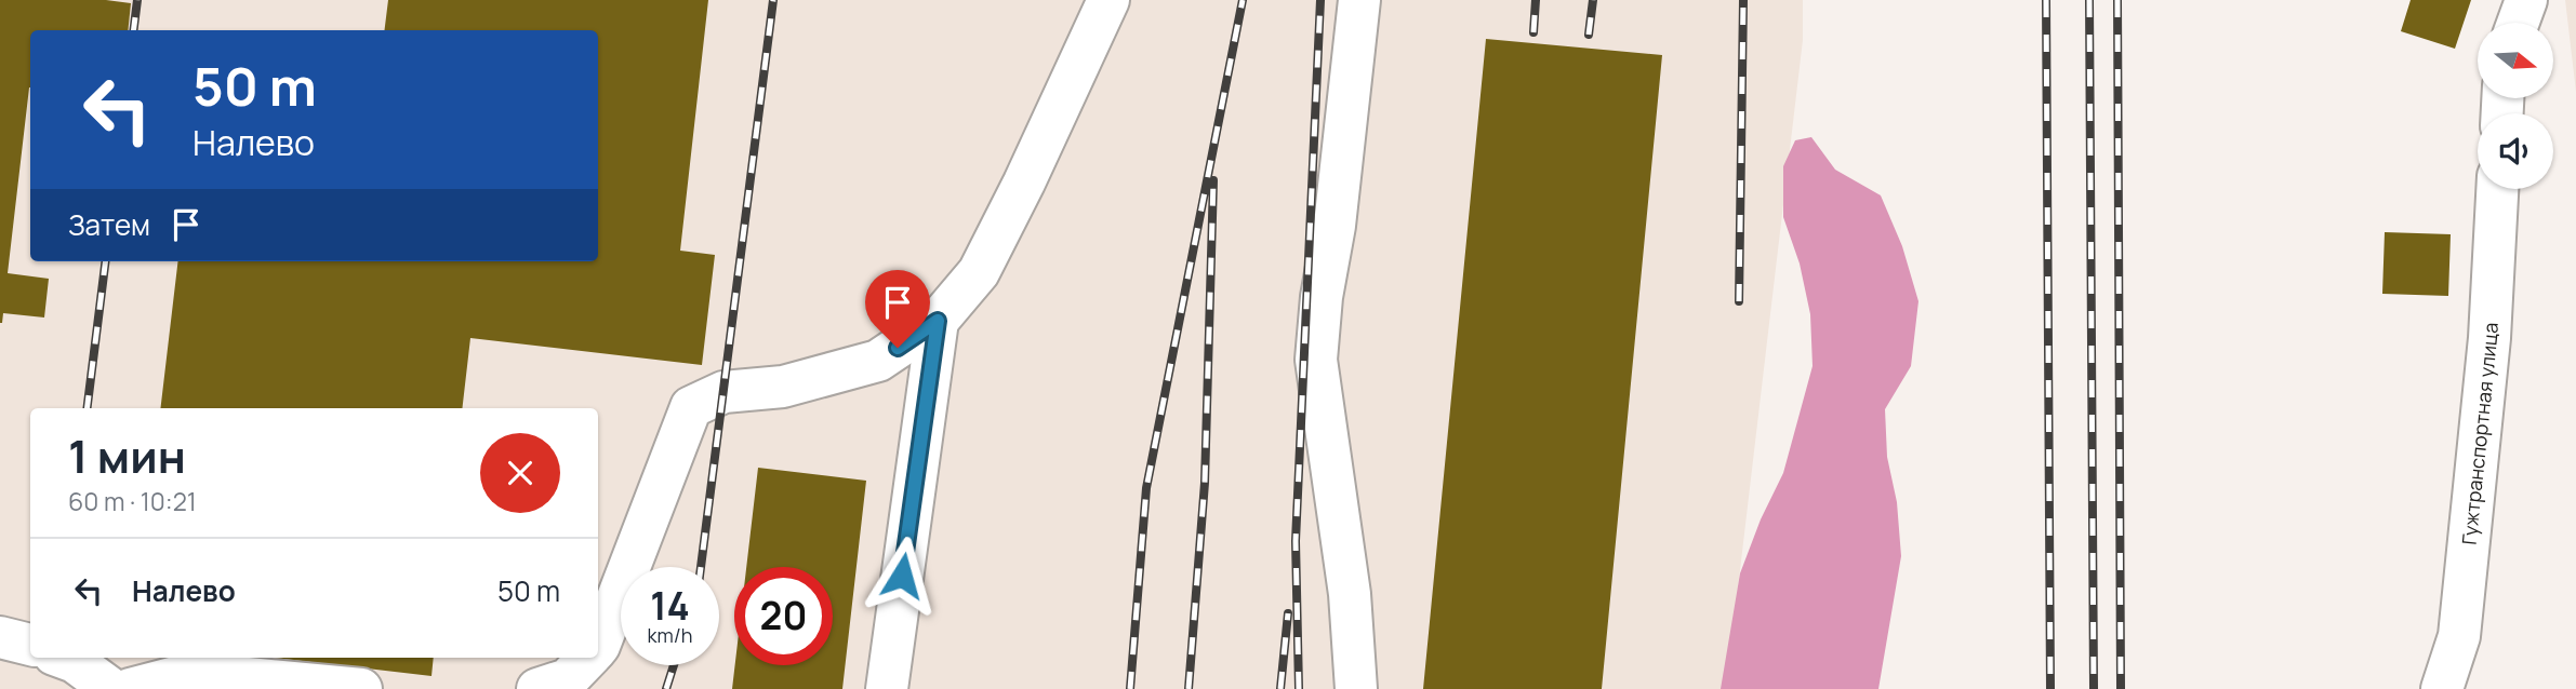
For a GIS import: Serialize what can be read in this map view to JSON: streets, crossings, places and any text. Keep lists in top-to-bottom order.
{
  "streets": {
    "street": ["Гужтранспортная улица"]
  },
  "north": "right",
  "page": {
    "turn": ["50 m", "Налево"],
    "then": "Затем",
    "heading": ["1 мин", "60 m · 10:21"],
    "list": [
      {
        "name": "Налево",
        "value": "50 m"
      }
    ],
    "speed": "14 km/h",
    "limit": "20"
  }
}
